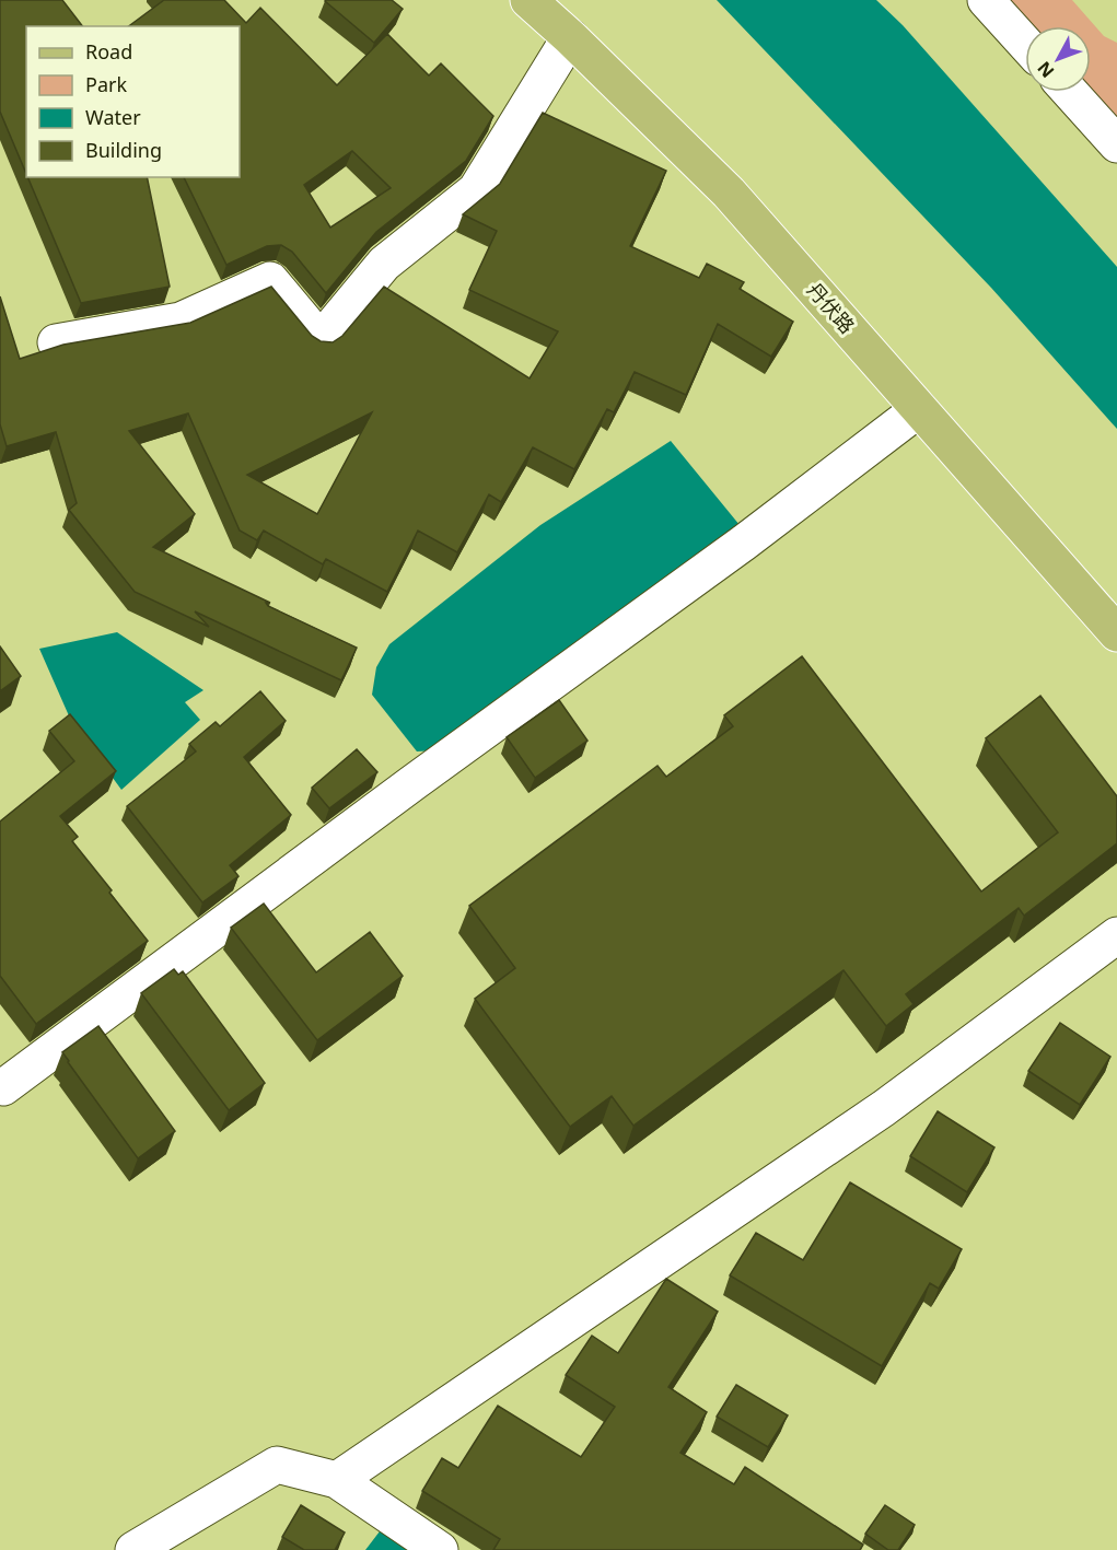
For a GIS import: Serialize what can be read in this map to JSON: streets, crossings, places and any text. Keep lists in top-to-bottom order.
{
  "streets": {
    "main road": ["丹伏路"]
  },
  "legend": [
    "Road",
    "Park",
    "Water",
    "Building"
  ],
  "north": "bottom left"
}
